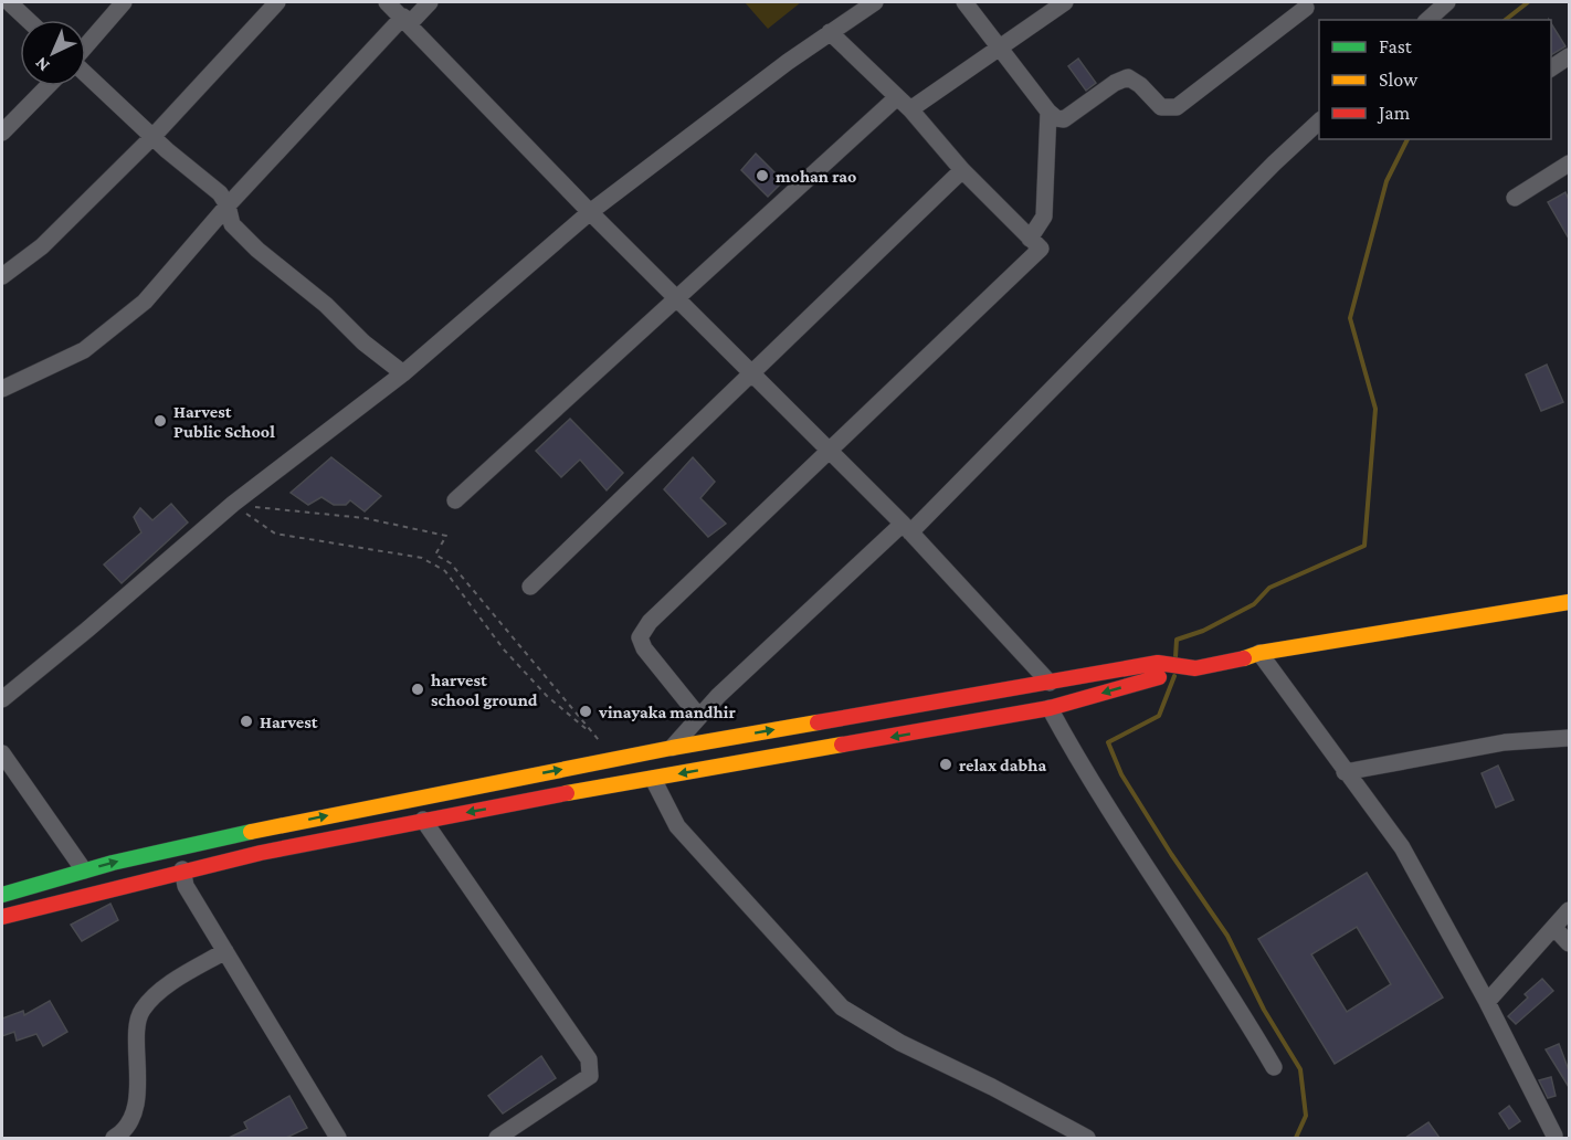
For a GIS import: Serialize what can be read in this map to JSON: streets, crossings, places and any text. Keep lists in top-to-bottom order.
{
  "places": [
    "mohan rao",
    "Harvest Public School",
    "harvest school ground",
    "vinayaka mandhir",
    "Harvest",
    "relax dabha"
  ],
  "legend": ["Fast", "Slow", "Jam"],
  "north": "bottom left"
}
